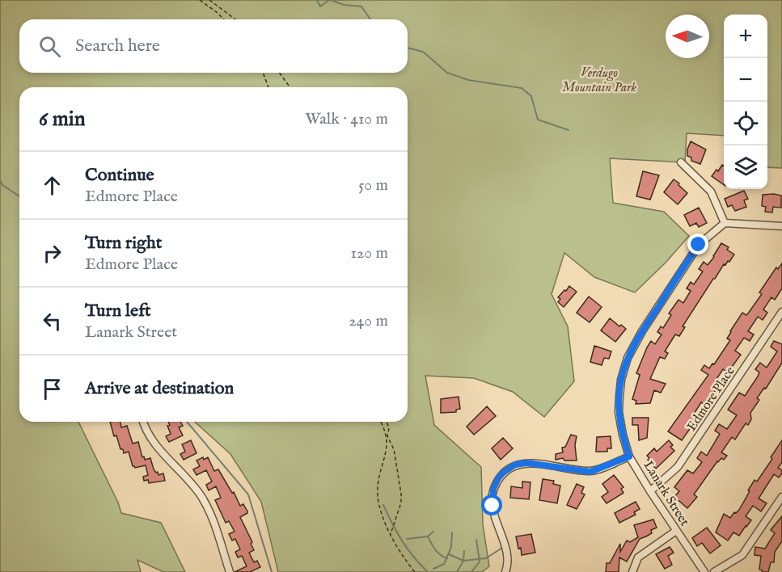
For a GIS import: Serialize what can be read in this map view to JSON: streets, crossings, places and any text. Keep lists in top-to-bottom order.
{
  "streets": {
    "street": ["Edmore Place", "Lanark Street"]
  },
  "crossings": [
    ["Edmore Place", "Lanark Street"]
  ],
  "parks": ["Verdugo Mountain Park"],
  "north": "left",
  "page": {
    "map_buttons": ["+", "−"],
    "search": "Search here",
    "heading": ["6 min", "Walk · 410 m"],
    "list": [
      ["Continue", "Edmore Place", "50 m"],
      ["Turn right", "Edmore Place", "120 m"],
      ["Turn left", "Lanark Street", "240 m"],
      "Arrive at destination"
    ]
  }
}
